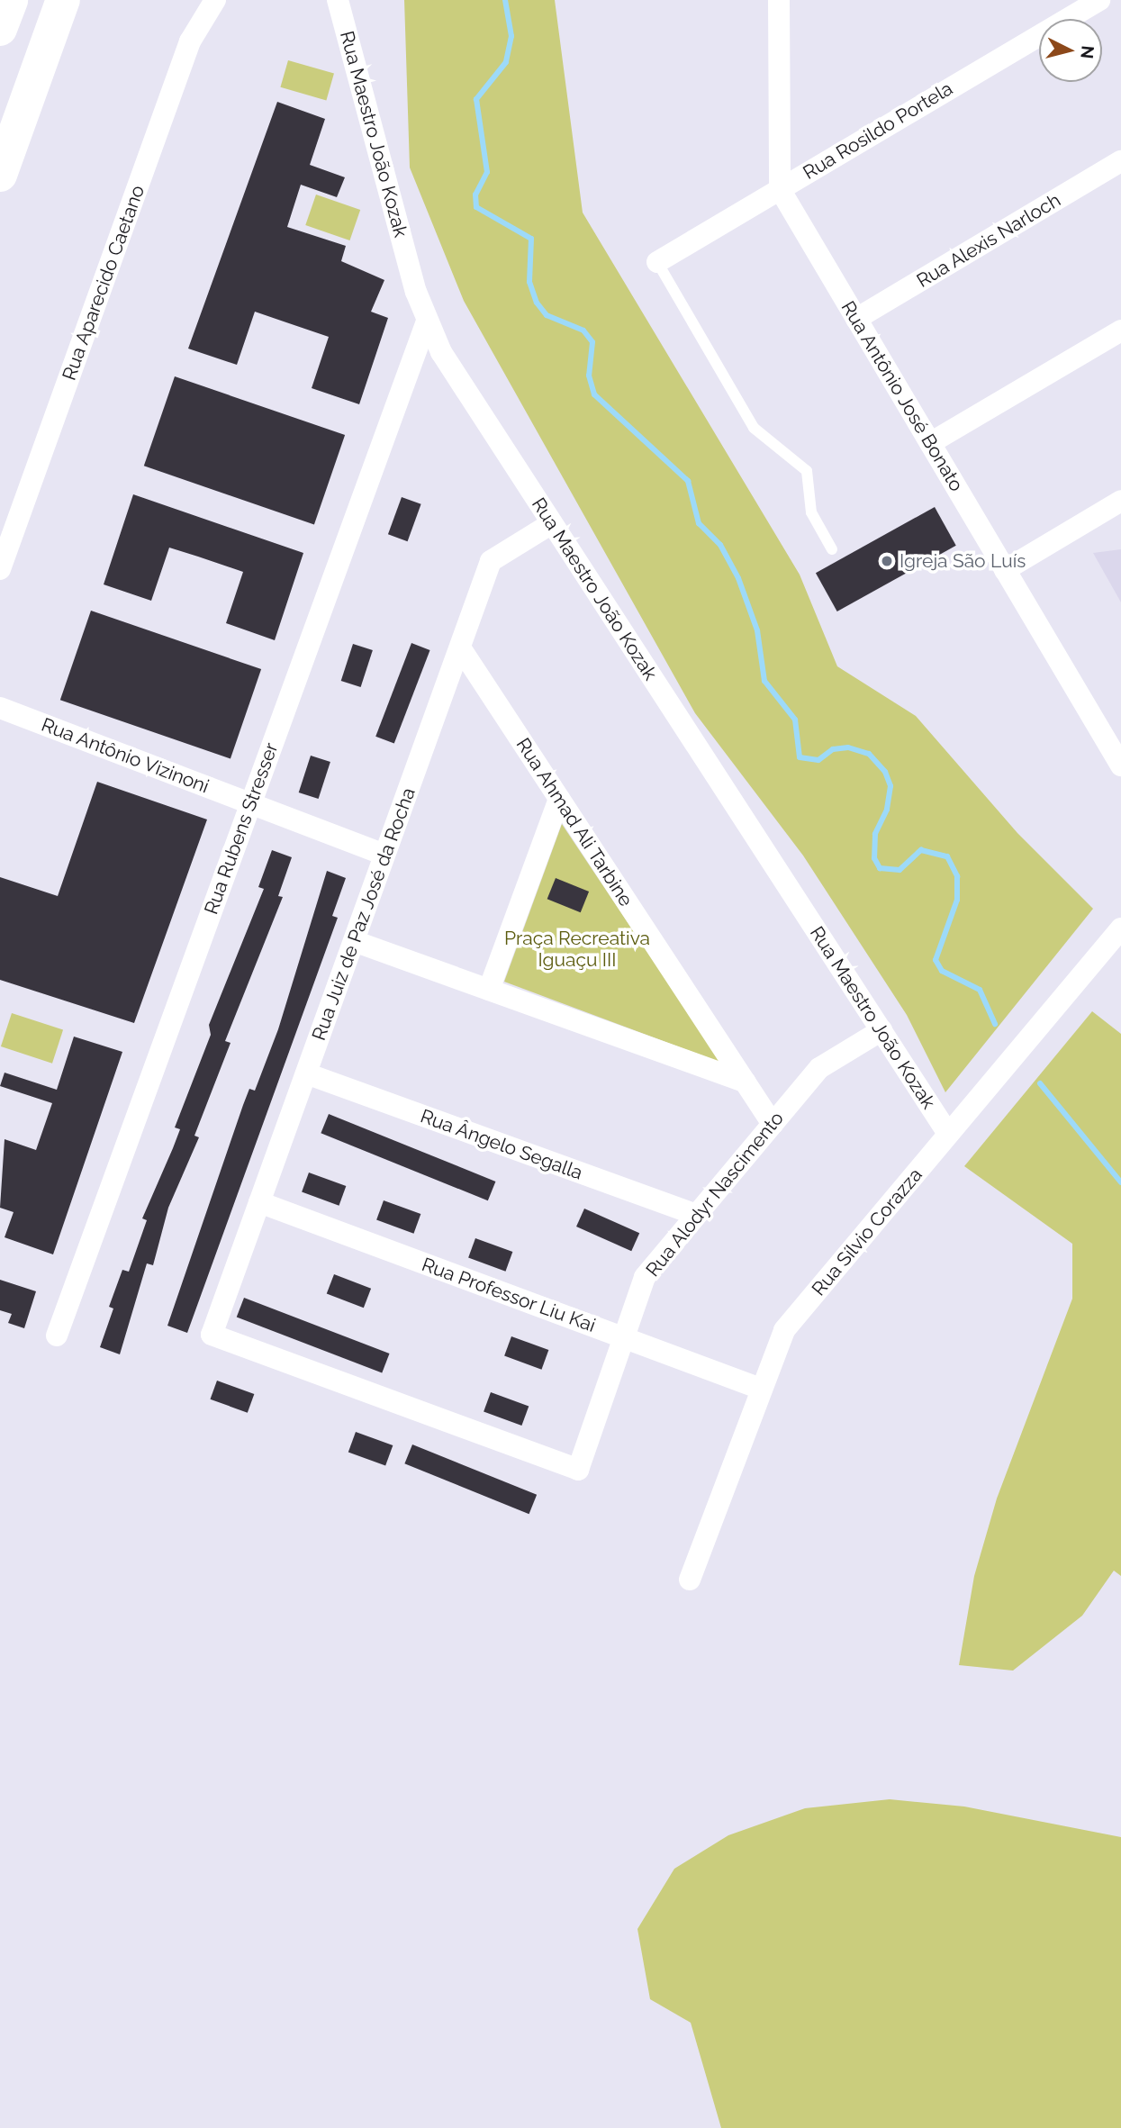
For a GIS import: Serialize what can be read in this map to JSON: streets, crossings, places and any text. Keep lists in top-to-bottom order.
{
  "streets": {
    "street": [
      "Rua Rosildo Portela",
      "Rua Maestro João Kozak",
      "Rua Alexis Narloch",
      "Rua Aparecido Caetano",
      "Rua Antônio José Bonato",
      "Rua Antônio Vizinoni",
      "Rua Ahmad Ali Tarbine",
      "Rua Rubens Stresser",
      "Rua Juiz de Paz José da Rocha",
      "Rua Ângelo Segalla",
      "Rua Alodyr Nascimento",
      "Rua Sílvio Corazza",
      "Rua Professor Liu Kai"
    ]
  },
  "crossings": [
    ["Rua Rosildo Portela", "Rua Antônio José Bonato"],
    ["Rua Maestro João Kozak", "Rua Rubens Stresser"],
    ["Rua Maestro João Kozak", "Rua Juiz de Paz José da Rocha"],
    ["Rua Maestro João Kozak", "Rua Alodyr Nascimento"],
    ["Rua Maestro João Kozak", "Rua Sílvio Corazza"],
    ["Rua Alexis Narloch", "Rua Antônio José Bonato"],
    ["Rua Antônio Vizinoni", "Rua Rubens Stresser"],
    ["Rua Antônio Vizinoni", "Rua Juiz de Paz José da Rocha"],
    ["Rua Ahmad Ali Tarbine", "Rua Juiz de Paz José da Rocha"],
    ["Rua Ahmad Ali Tarbine", "Rua Alodyr Nascimento"],
    ["Rua Juiz de Paz José da Rocha", "Rua Ângelo Segalla"],
    ["Rua Juiz de Paz José da Rocha", "Rua Alodyr Nascimento"],
    ["Rua Juiz de Paz José da Rocha", "Rua Professor Liu Kai"],
    ["Rua Ângelo Segalla", "Rua Alodyr Nascimento"],
    ["Rua Alodyr Nascimento", "Rua Professor Liu Kai"],
    ["Rua Sílvio Corazza", "Rua Professor Liu Kai"]
  ],
  "parks": ["Praça Recreativa Iguaçu III"],
  "places": ["Igreja São Luís"],
  "north": "right"
}
